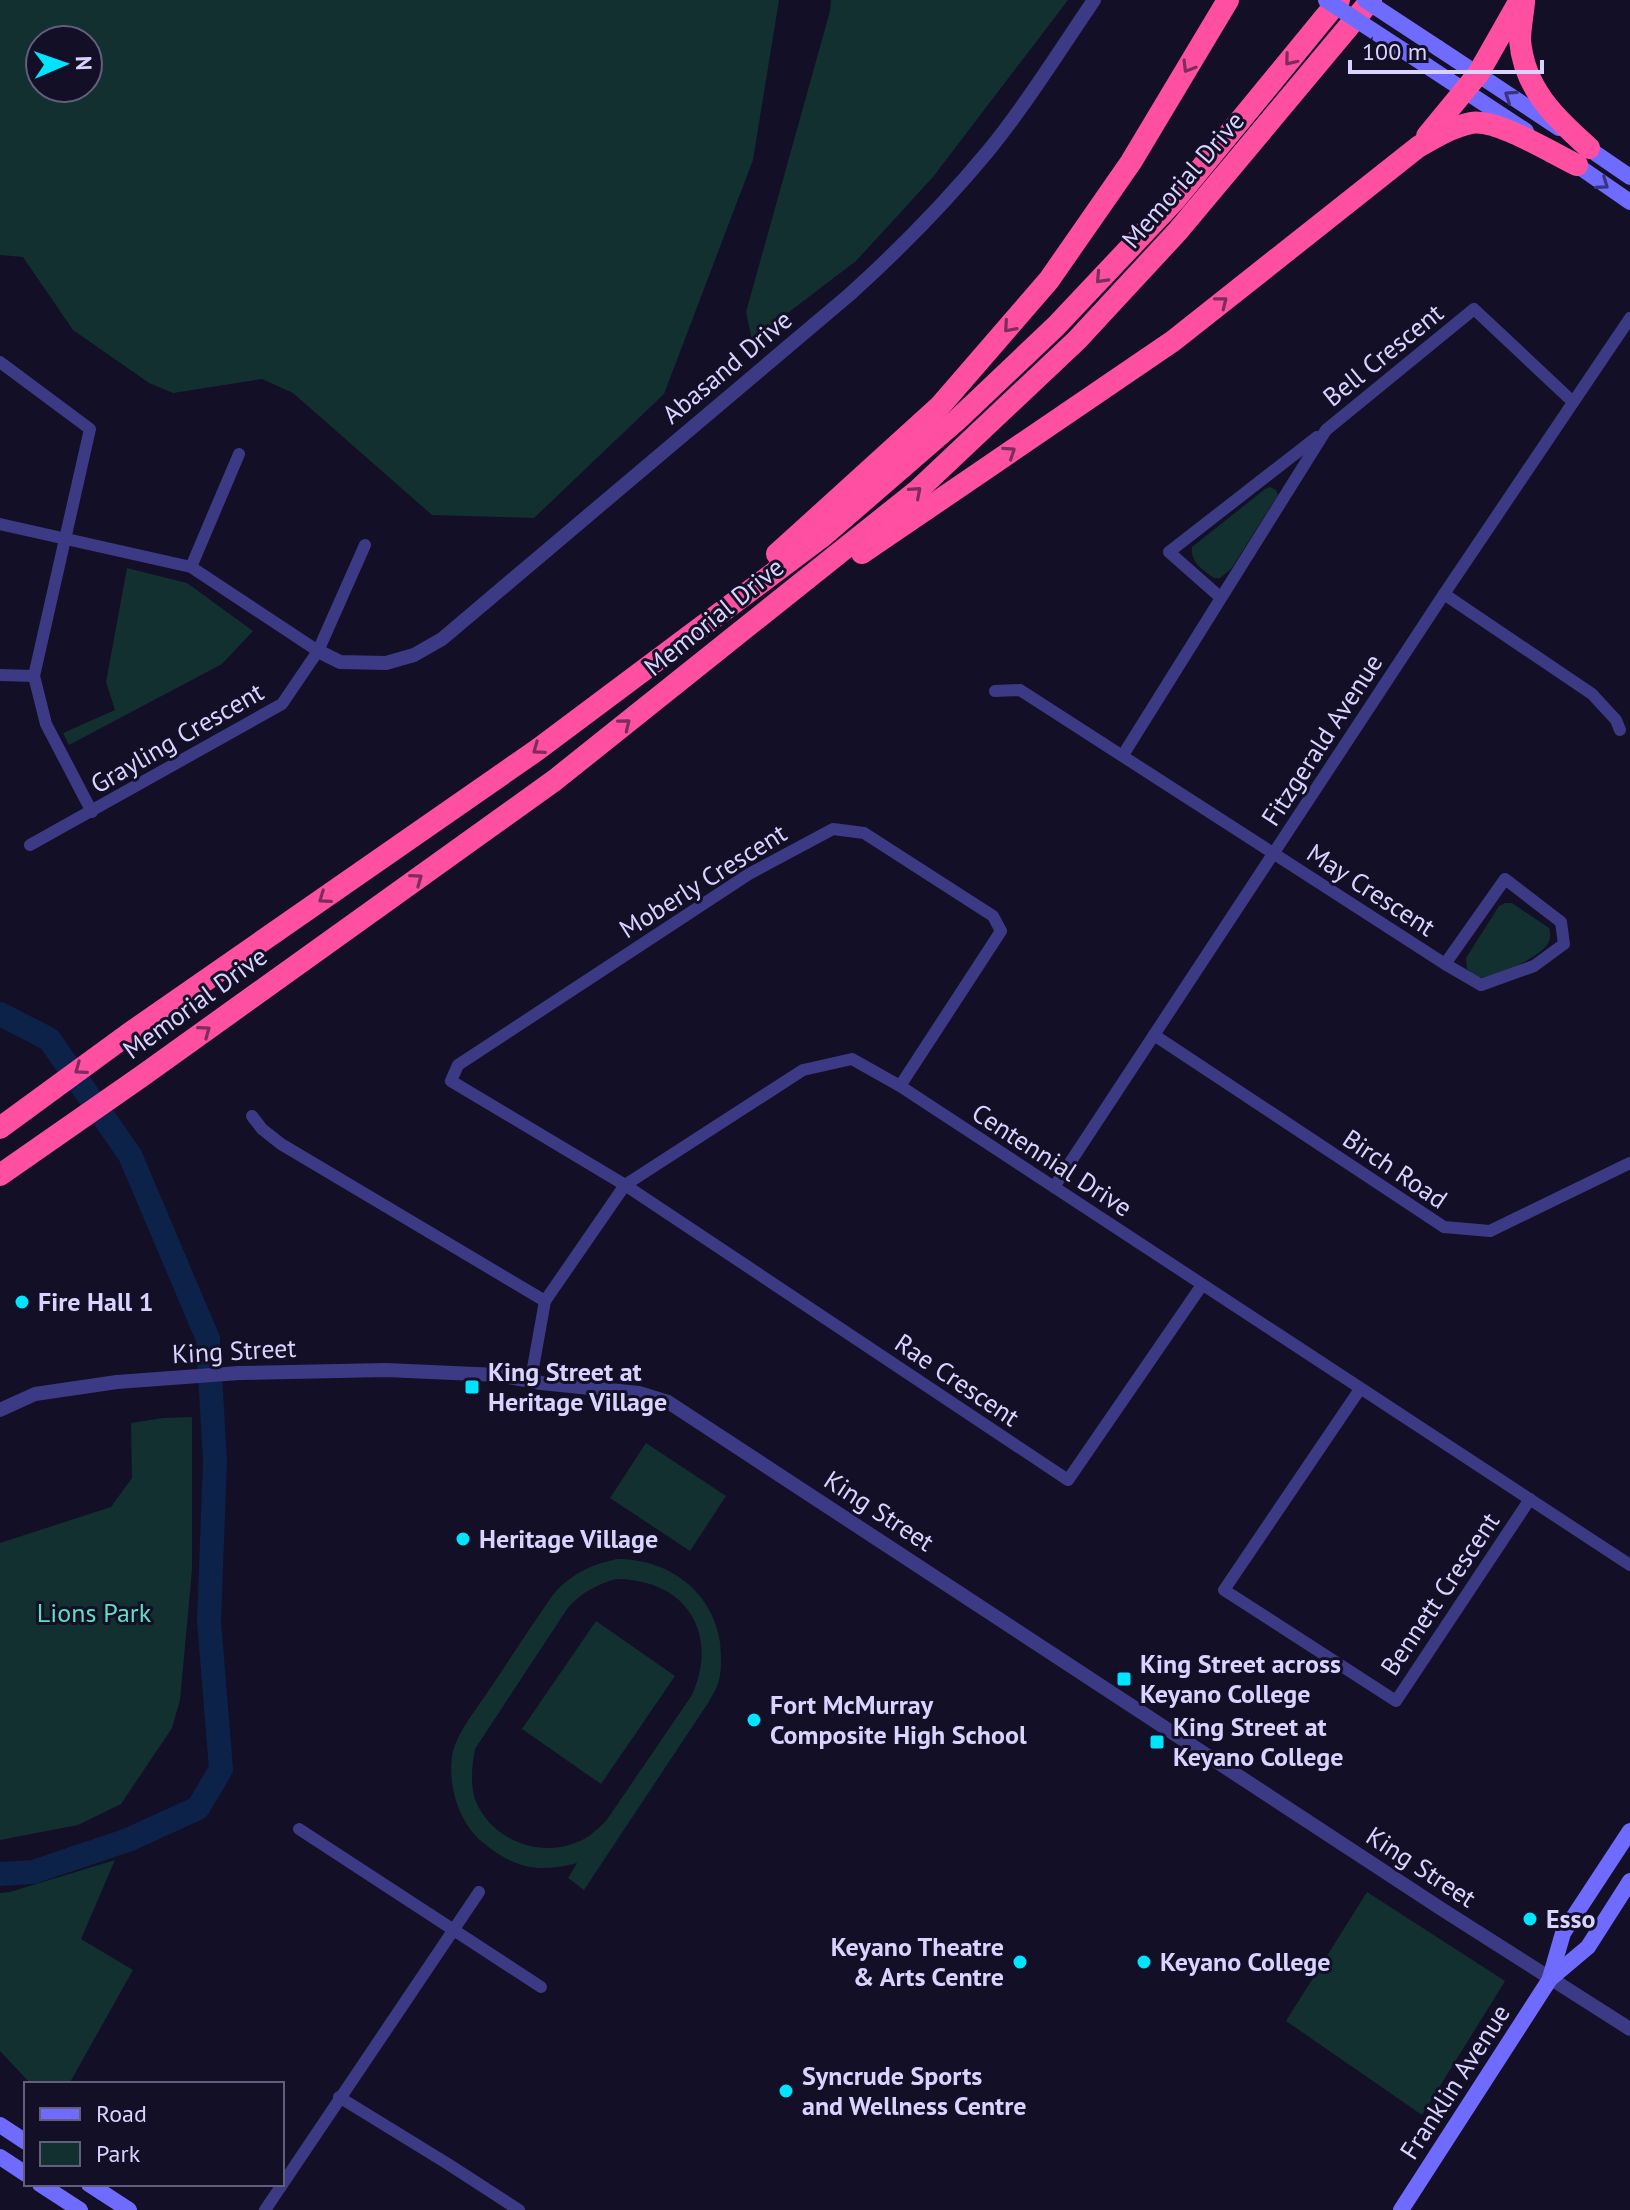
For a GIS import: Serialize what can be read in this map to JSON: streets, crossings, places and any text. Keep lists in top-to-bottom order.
{
  "streets": {
    "highway": ["Memorial Drive"],
    "main road": ["Franklin Avenue"],
    "street": [
      "Bell Crescent",
      "Abasand Drive",
      "Grayling Crescent",
      "Fitzgerald Avenue",
      "Moberly Crescent",
      "May Crescent",
      "Centennial Drive",
      "Birch Road",
      "King Street",
      "Rae Crescent",
      "Bennett Crescent"
    ]
  },
  "crossings": [
    ["Bell Crescent", "Fitzgerald Avenue"],
    ["Abasand Drive", "Grayling Crescent"],
    ["Fitzgerald Avenue", "May Crescent"],
    ["Fitzgerald Avenue", "Centennial Drive"],
    ["Fitzgerald Avenue", "Birch Road"],
    ["Moberly Crescent", "Centennial Drive"],
    ["Moberly Crescent", "Rae Crescent"],
    ["Centennial Drive", "King Street"],
    ["Centennial Drive", "Rae Crescent"],
    ["Centennial Drive", "Bennett Crescent"],
    ["King Street", "Franklin Avenue"]
  ],
  "parks": ["Lions Park"],
  "places": {
    "other": [
      "Fire Hall 1",
      "Heritage Village",
      "Fort McMurray Composite High School",
      "Esso",
      "Keyano Theatre & Arts Centre",
      "Keyano College",
      "Syncrude Sports and Wellness Centre"
    ],
    "transit": ["King Street at Heritage Village", "King Street across Keyano College", "King Street at Keyano College"]
  },
  "legend": ["Road", "Park"],
  "scale_bar": "100 m",
  "north": "right"
}
